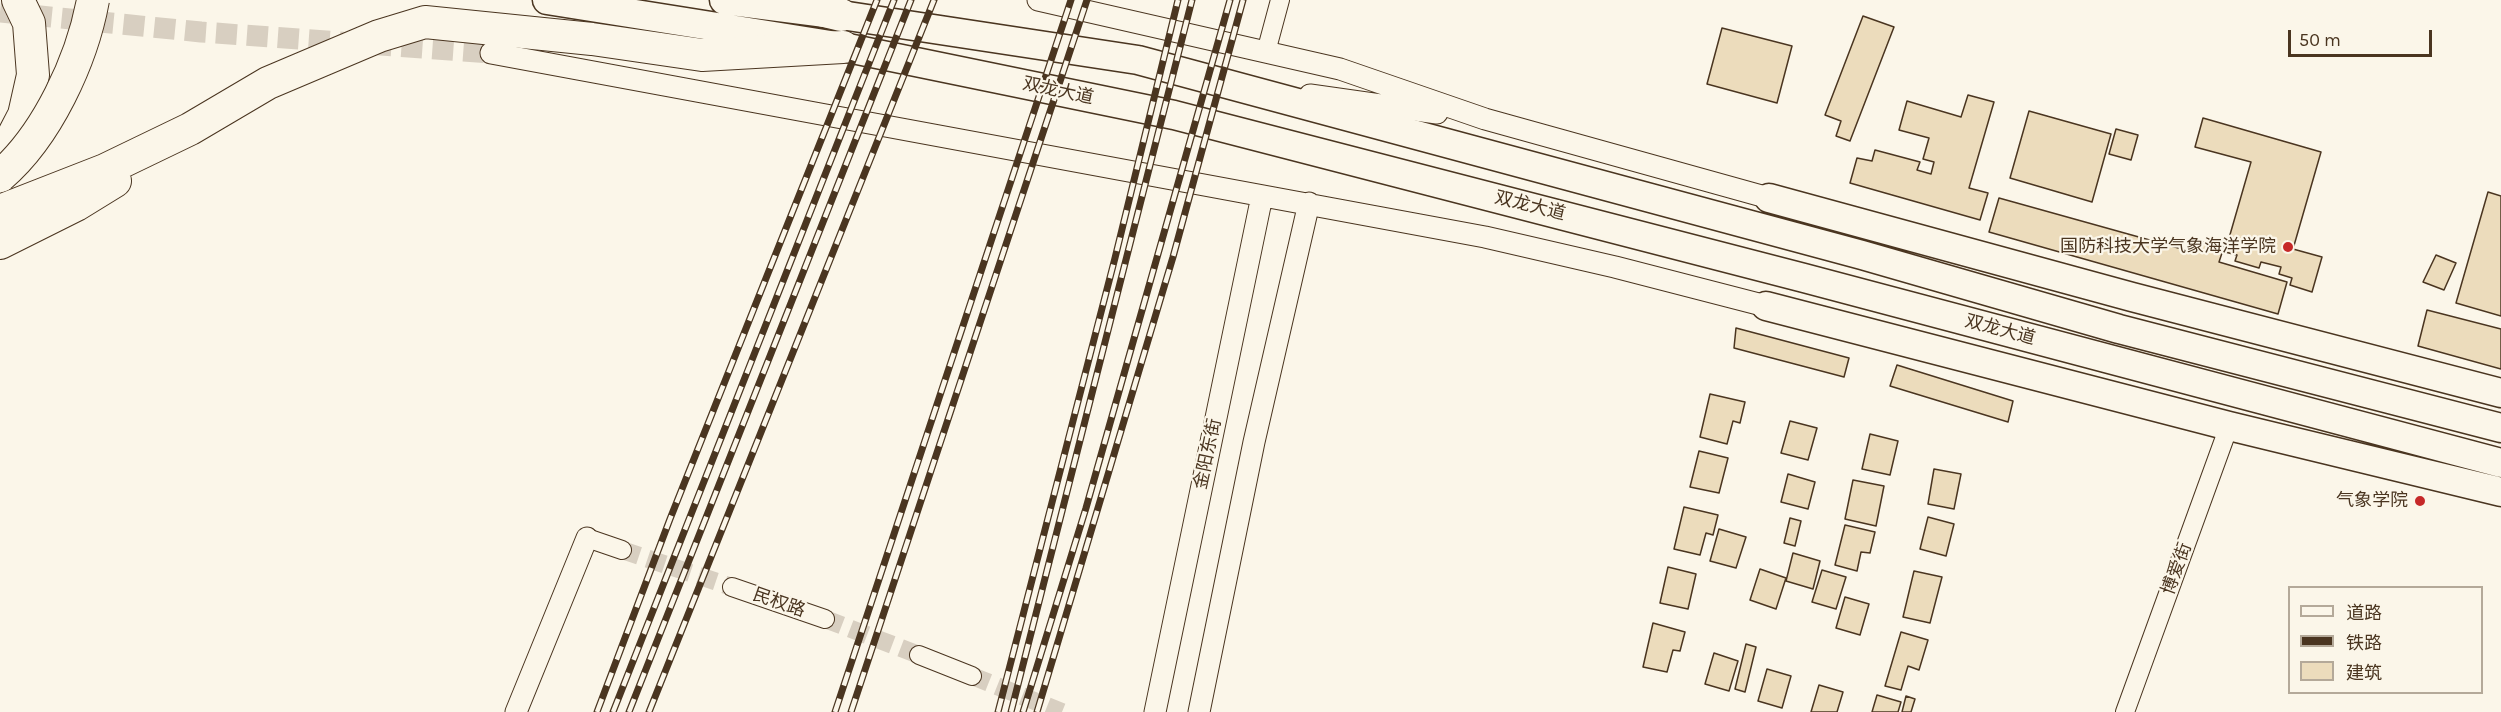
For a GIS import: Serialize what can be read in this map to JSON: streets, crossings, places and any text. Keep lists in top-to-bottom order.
{
  "streets": {
    "highway": ["双龙大道"],
    "street": ["金阳东街", "博爱街", "民权路"]
  },
  "crossings": [
    ["双龙大道", "博爱街"]
  ],
  "places": ["国防科技大学气象海洋学院", "气象学院"],
  "legend": ["道路", "铁路", "建筑"],
  "scale_bar": "50 m"
}
